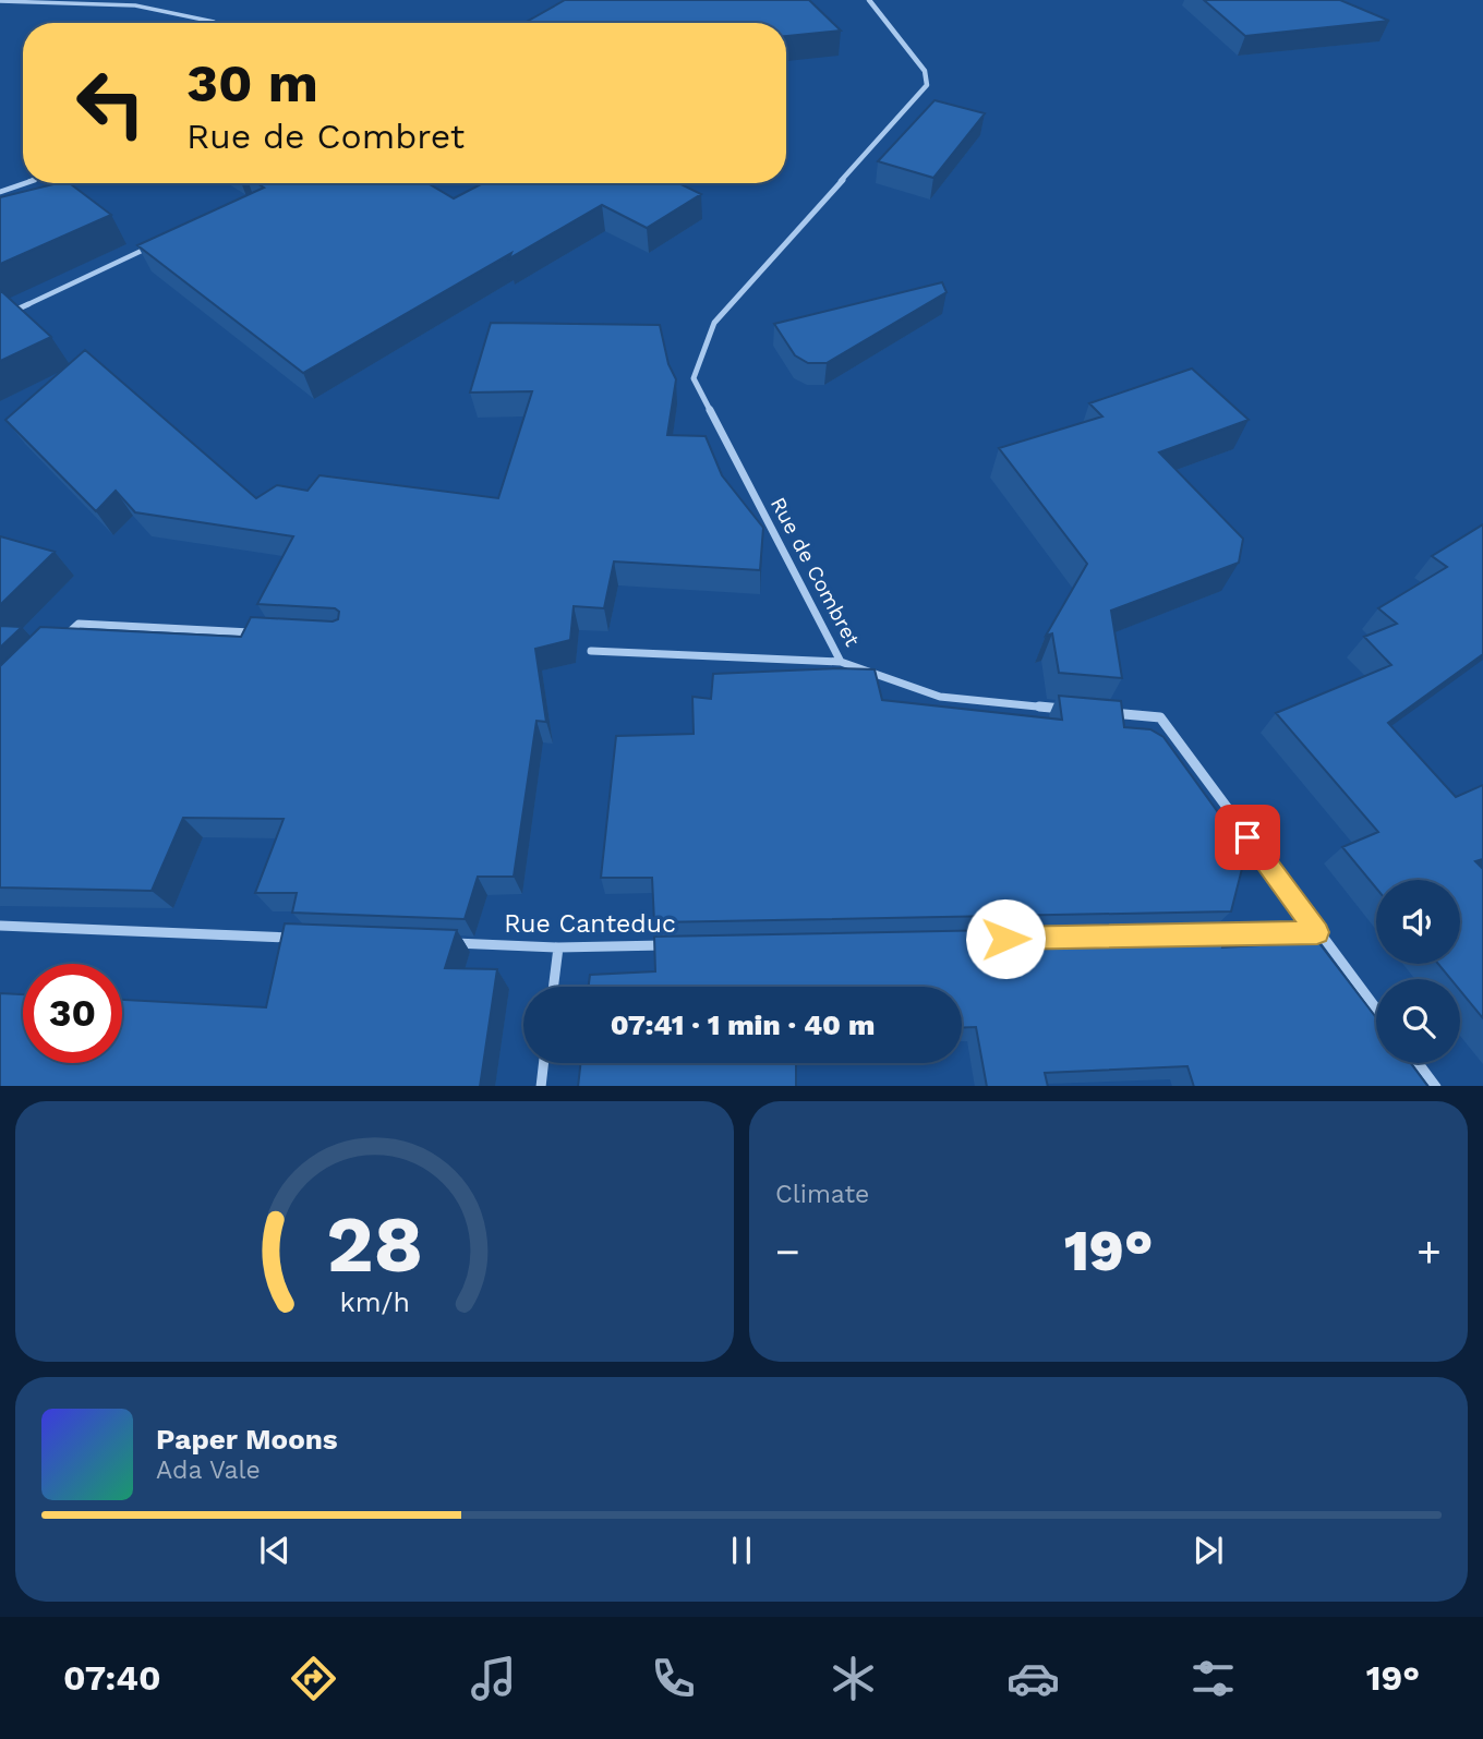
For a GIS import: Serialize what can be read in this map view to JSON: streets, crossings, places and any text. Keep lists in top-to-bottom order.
{
  "streets": {
    "street": ["Rue de Combret", "Rue Canteduc"]
  },
  "page": {
    "turn": ["30 m", "Rue de Combret"],
    "limit": "30",
    "trip": "07:41 · 1 min · 40 m",
    "tile": "Climate",
    "heat": ["−", "19°", "+"],
    "song": ["Paper Moons", "Ada Vale"],
    "tabs": ["07:40", "19°"],
    "gauge": ["28", "km/h"]
  }
}
